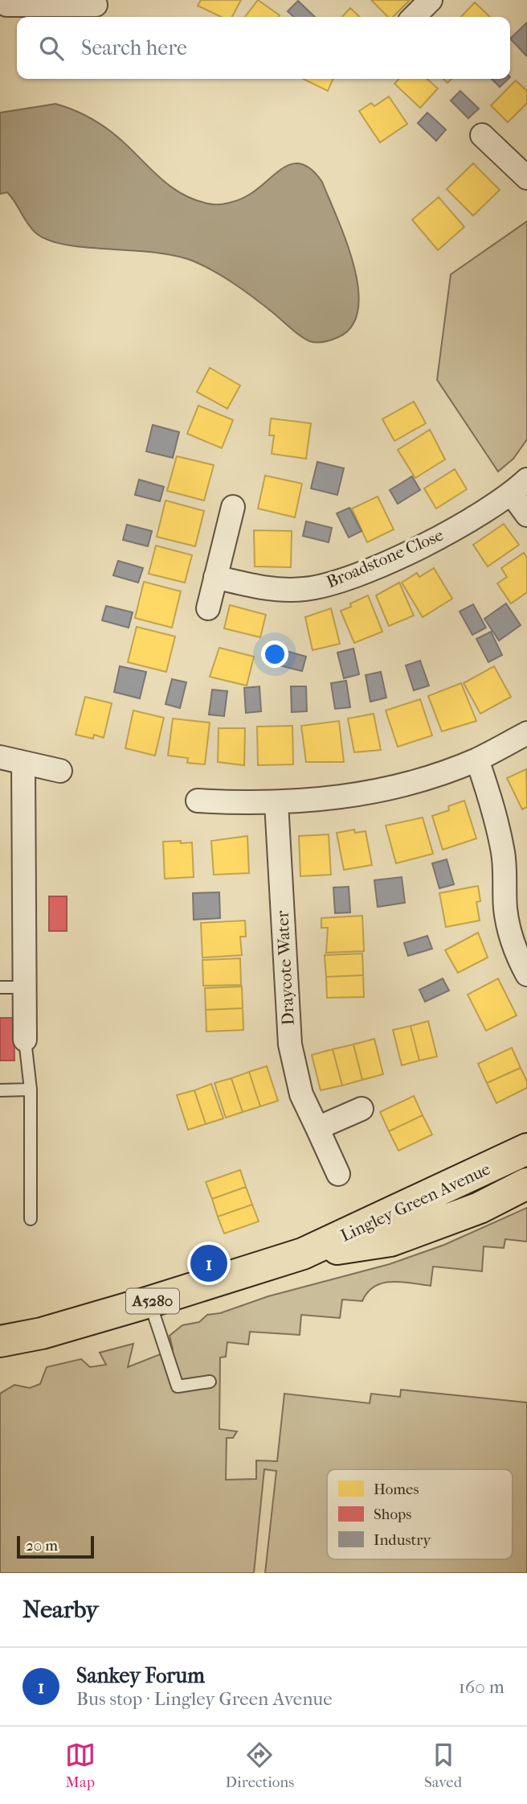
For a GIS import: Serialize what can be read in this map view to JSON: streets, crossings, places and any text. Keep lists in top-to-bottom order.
{
  "streets": {
    "main road": ["Lingley Green Avenue", "A5280"],
    "street": ["Broadstone Close", "Draycote Water"]
  },
  "legend": ["Homes", "Shops", "Industry"],
  "scale_bar": "20 m",
  "page": {
    "search": "Search here",
    "pins": "1",
    "scale": "20 m",
    "heading": "Nearby",
    "list": [
      {
        "mark": "1",
        "name": "Sankey Forum",
        "note": "Bus stop · Lingley Green Avenue",
        "value": "160 m"
      }
    ],
    "nav": ["Map", "Directions", "Saved"]
  }
}
